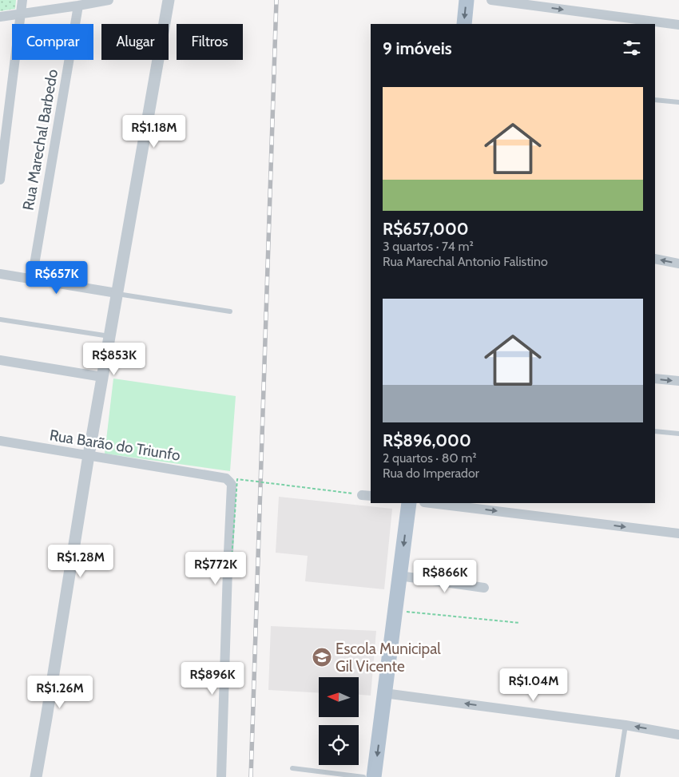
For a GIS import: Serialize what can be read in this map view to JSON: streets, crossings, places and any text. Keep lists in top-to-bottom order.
{
  "streets": {
    "street": ["Rua Marechal Barbedo", "Rua Barão do Triunfo"]
  },
  "places": {
    "school or university": ["Escola Municipal Gil Vicente"]
  },
  "north": "left",
  "page": {
    "chip": ["Comprar", "Alugar", "Filtros"],
    "heading": "9 imóveis",
    "list": [
      {
        "name": "R$657,000",
        "note": "3 quartos · 74 m² · Rua Marechal Antonio Falistino"
      },
      {
        "name": "R$896,000",
        "note": "2 quartos · 80 m² · Rua do Imperador"
      }
    ],
    "price": [
      "R$1.18M",
      "R$657K",
      "R$853K",
      "R$1.28M",
      "R$772K",
      "R$866K",
      "R$896K",
      "R$1.04M",
      "R$1.26M"
    ]
  }
}
